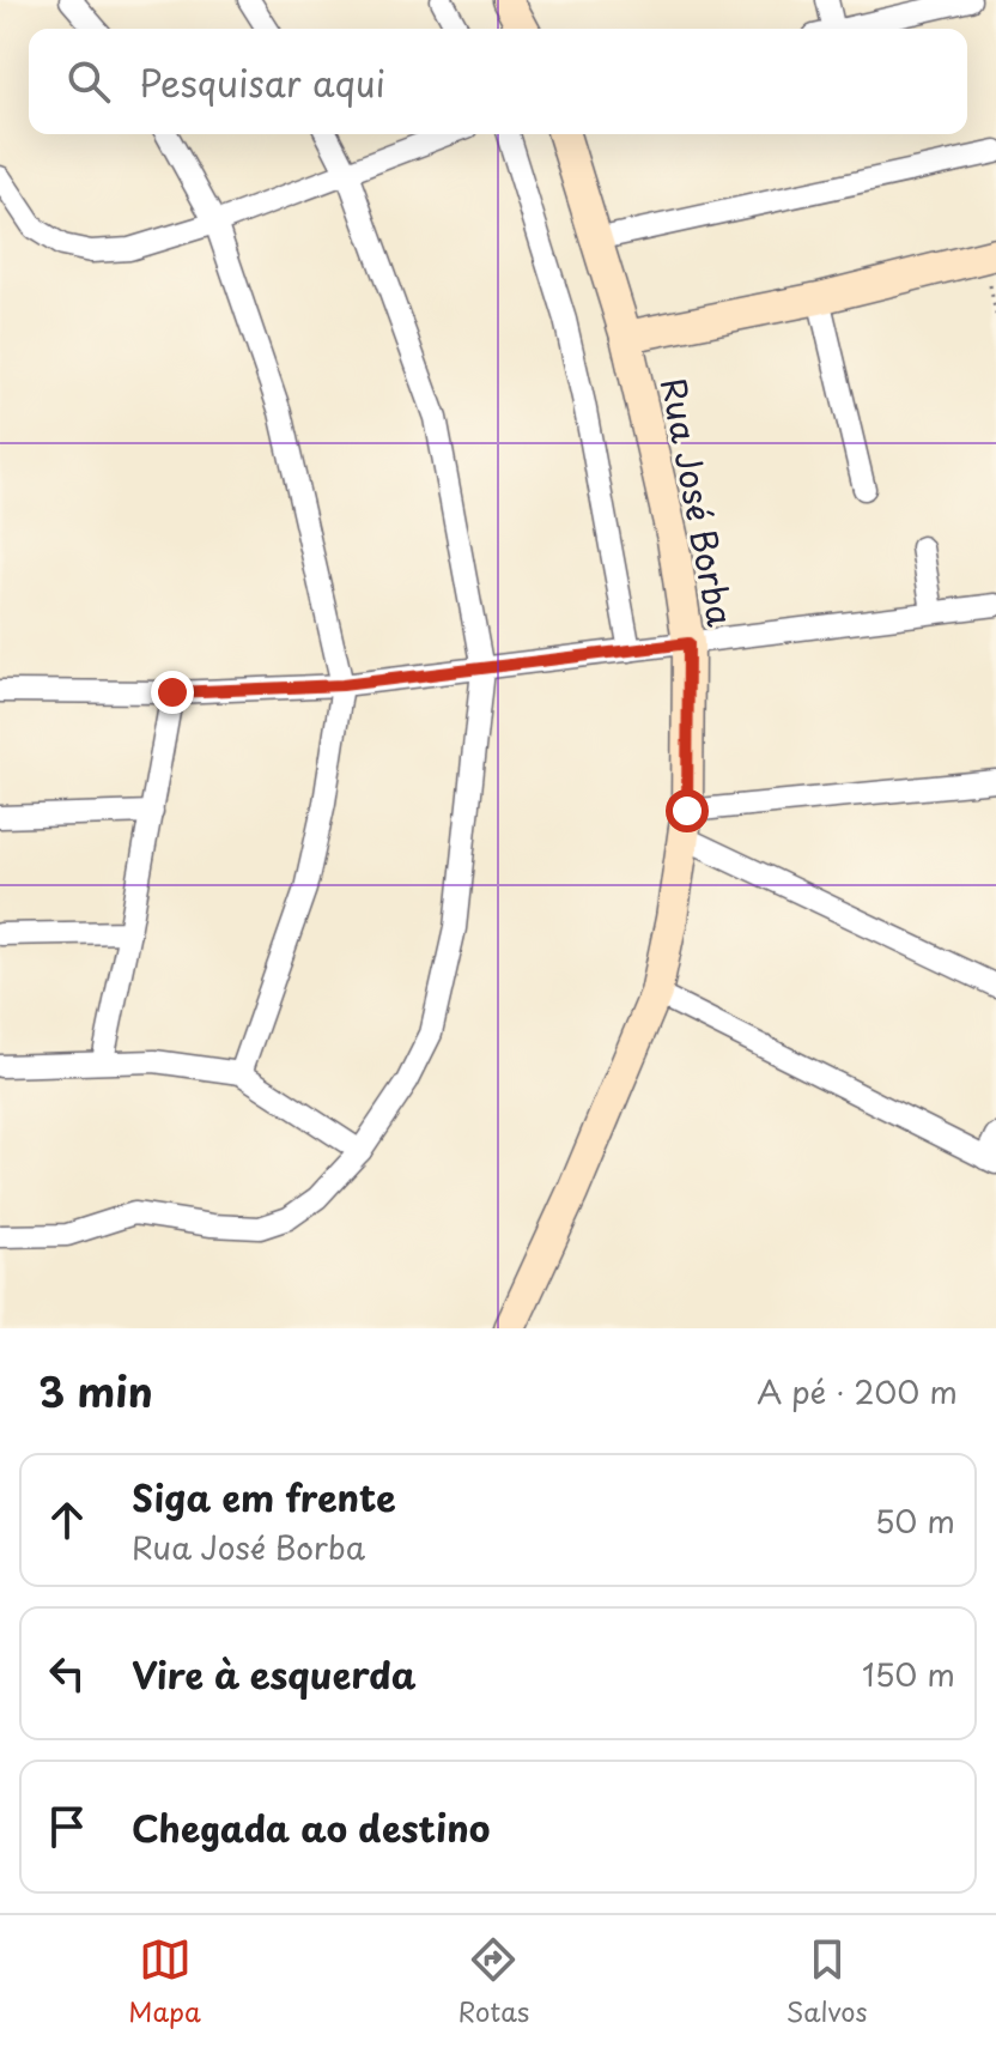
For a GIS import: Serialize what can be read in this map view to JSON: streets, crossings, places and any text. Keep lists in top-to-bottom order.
{
  "streets": {
    "main road": ["Rua José Borba"]
  },
  "page": {
    "search": "Pesquisar aqui",
    "heading": ["3 min", "A pé · 200 m"],
    "list": [
      ["Siga em frente", "Rua José Borba", "50 m"],
      ["Vire à esquerda", "150 m"],
      "Chegada ao destino"
    ],
    "nav": ["Mapa", "Rotas", "Salvos"]
  }
}
